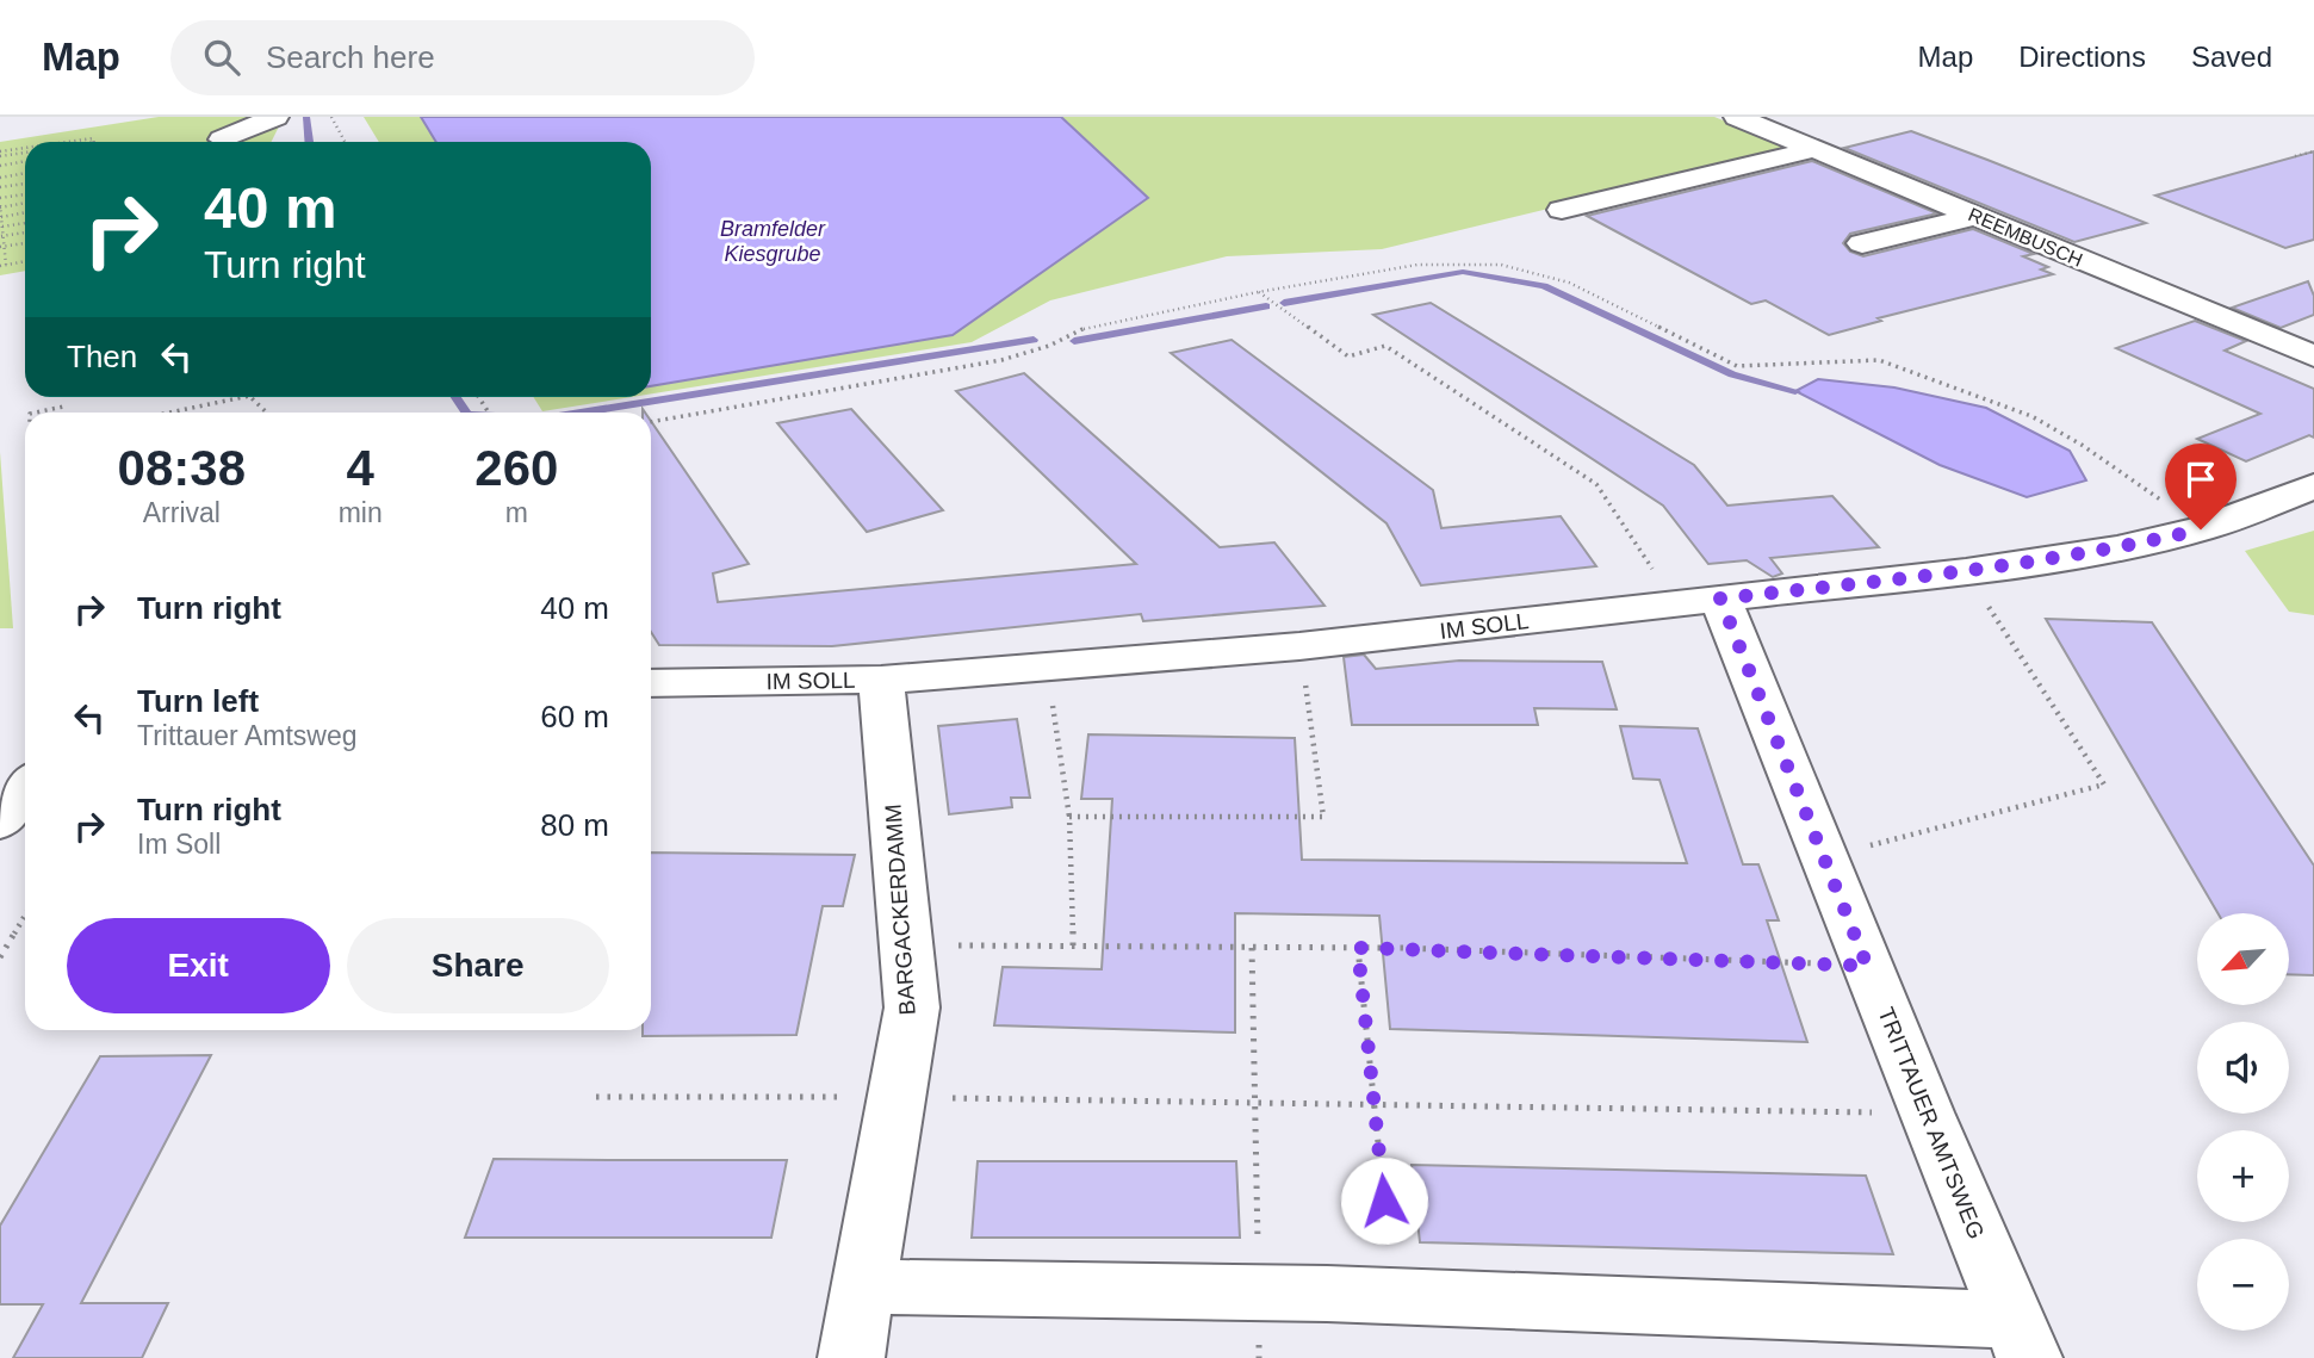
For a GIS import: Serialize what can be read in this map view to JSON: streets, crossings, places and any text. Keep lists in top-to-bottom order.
{
  "streets": {
    "street": [
      "REEMBUSCH",
      "IM SOLL",
      "BARGACKERDAMM",
      "TRITTAUER AMTSWEG"
    ]
  },
  "crossings": [
    ["IM SOLL", "BARGACKERDAMM"],
    ["IM SOLL", "TRITTAUER AMTSWEG"]
  ],
  "water": ["Bramfelder Kiesgrube"],
  "north": "bottom left",
  "page": {
    "header": "Map",
    "search": "Search here",
    "nav": ["Map", "Directions", "Saved"],
    "turn": ["40 m", "Turn right"],
    "then": "Then",
    "eta": [
      "08:38",
      "Arrival",
      "4",
      "min",
      "260",
      "m"
    ],
    "list": [
      {
        "name": "Turn right",
        "value": "40 m"
      },
      {
        "name": "Turn left",
        "note": "Trittauer Amtsweg",
        "value": "60 m"
      },
      {
        "name": "Turn right",
        "note": "Im Soll",
        "value": "80 m"
      }
    ],
    "buttons": ["Exit", "Share"],
    "map_buttons": ["+", "−"]
  }
}
